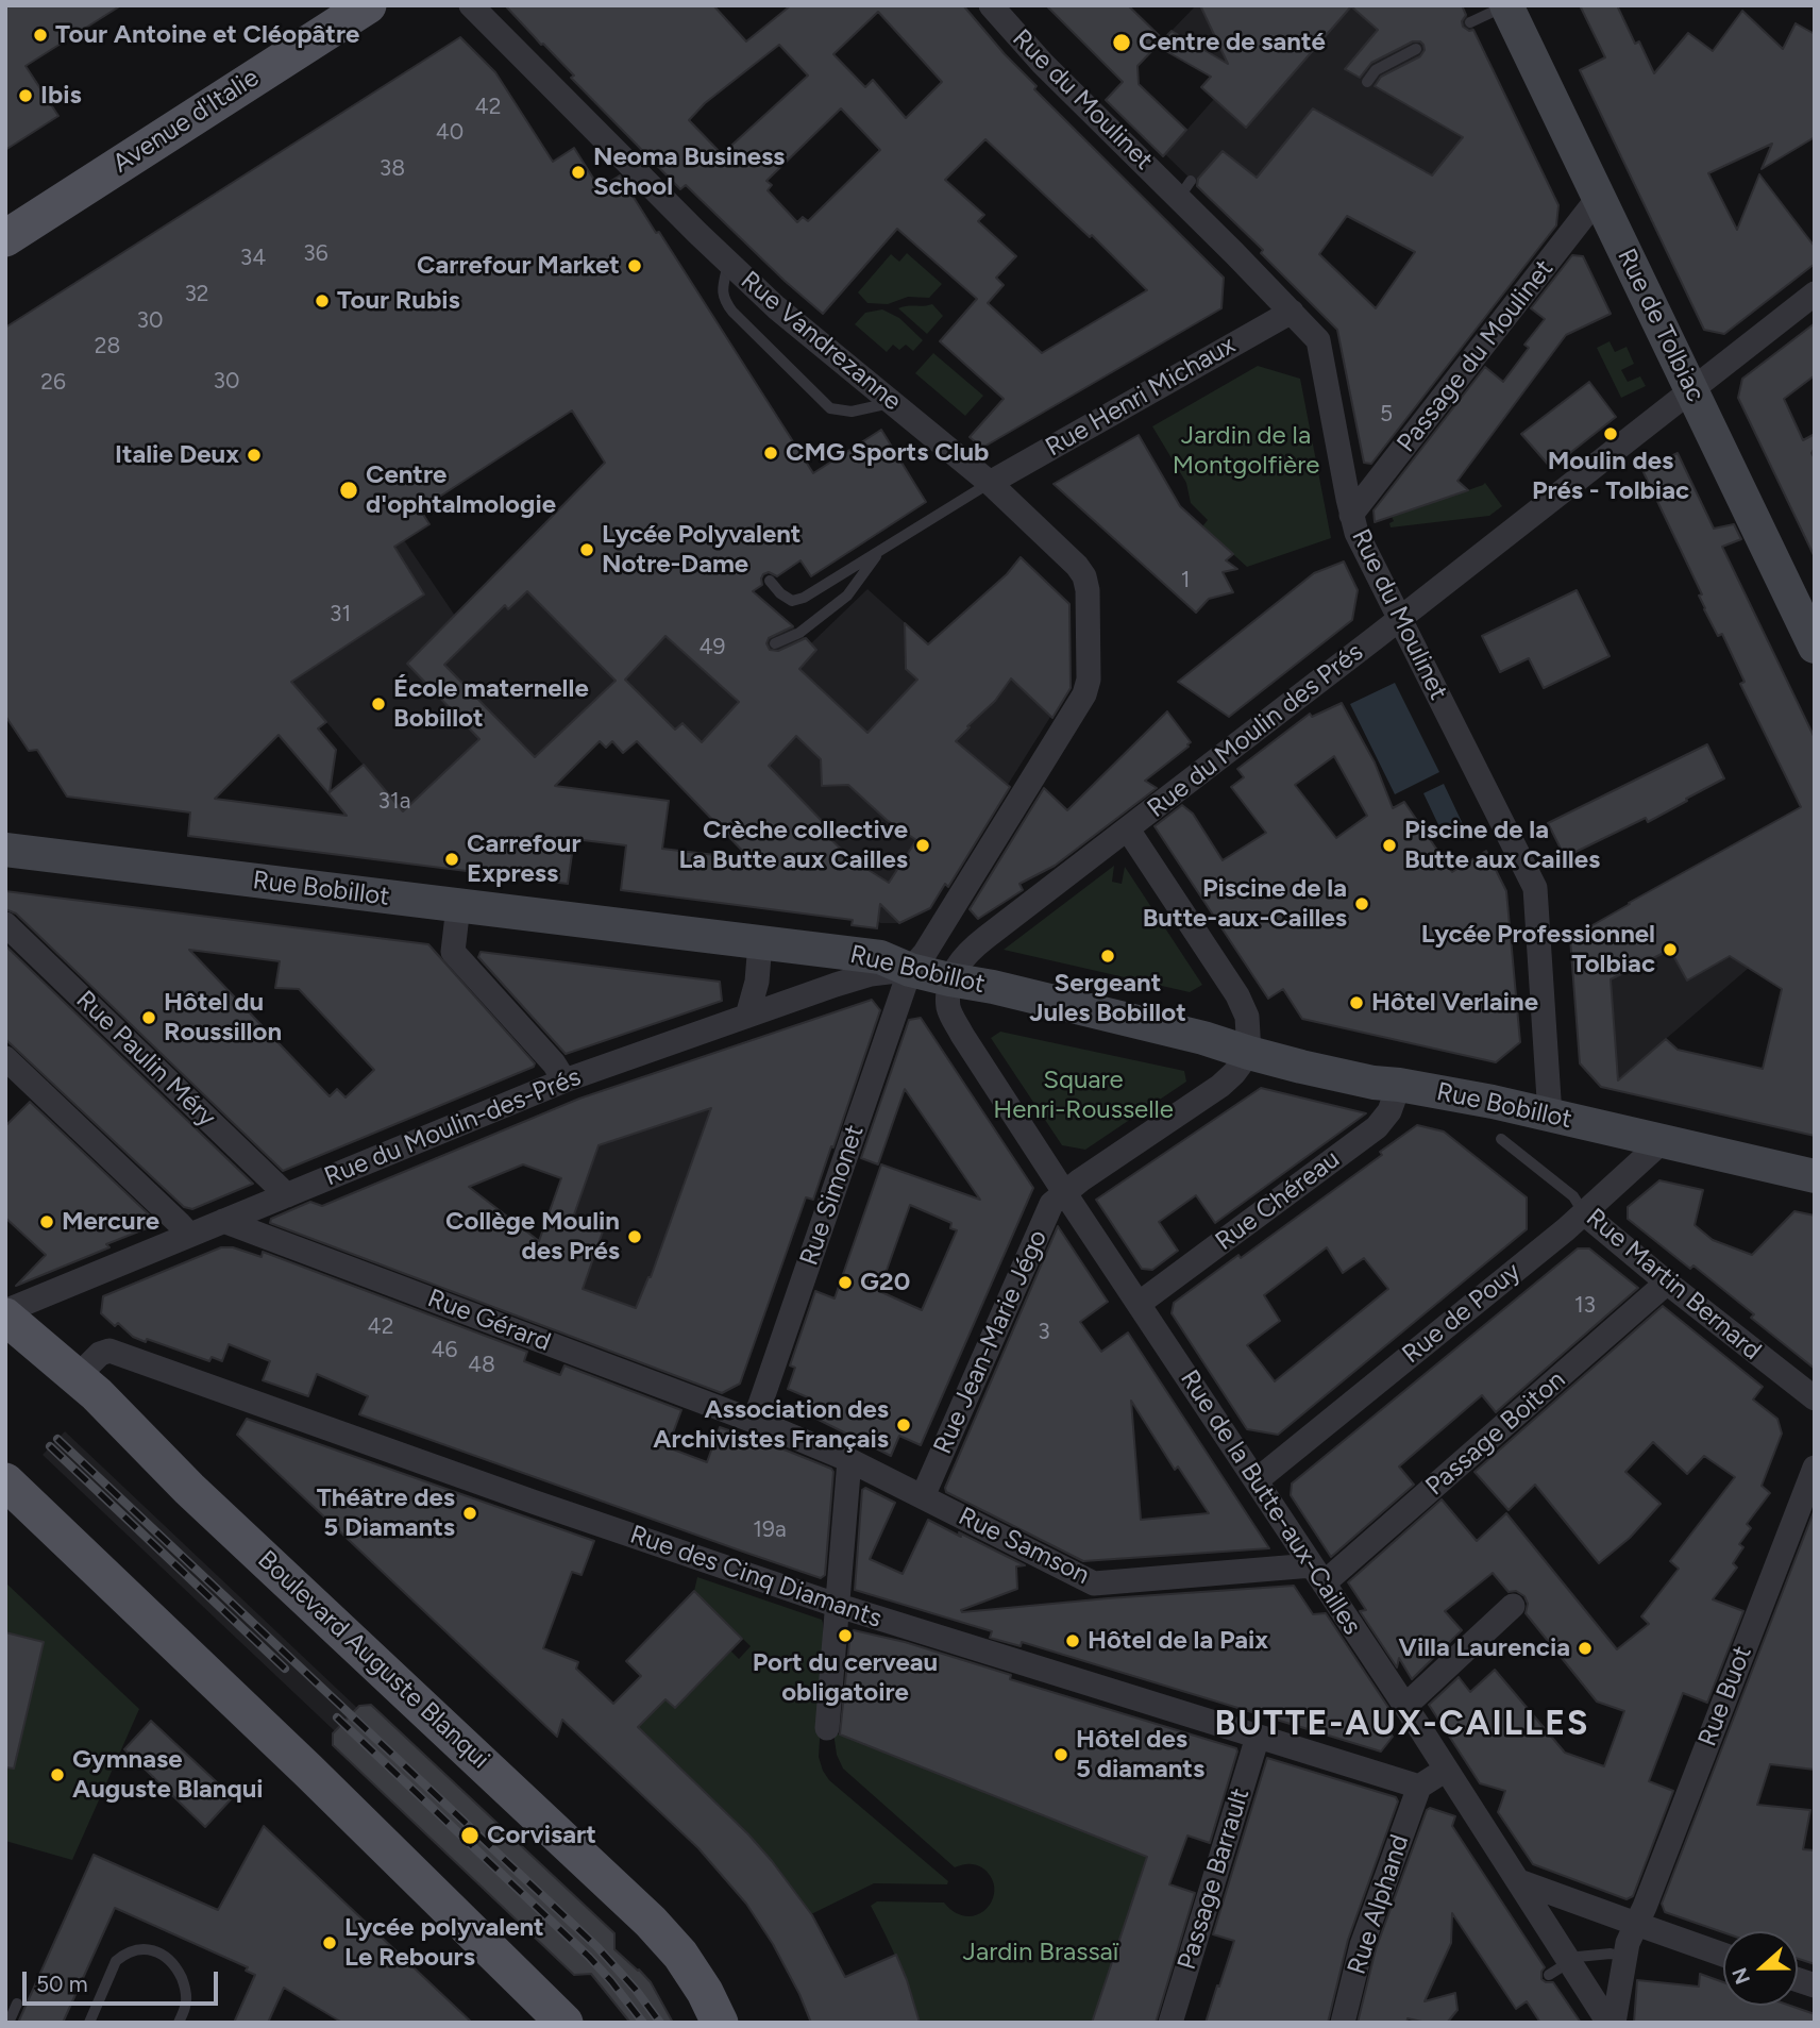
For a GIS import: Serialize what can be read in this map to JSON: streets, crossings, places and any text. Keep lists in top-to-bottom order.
{
  "streets": {
    "main road": ["Avenue d'Italie", "Boulevard Auguste Blanqui"],
    "street": [
      "Rue du Moulinet",
      "Rue de Tolbiac",
      "Rue Vandrezanne",
      "Passage du Moulinet",
      "Rue Henri Michaux",
      "Rue du Moulin des Prés",
      "Rue Bobillot",
      "Rue Paulin Méry",
      "Rue du Moulin-des-Prés",
      "Rue Simonet",
      "Rue Chéreau",
      "Rue Martin Bernard",
      "Rue de Pouy",
      "Rue Gérard",
      "Rue Jean-Marie Jégo",
      "Passage Boiton",
      "Rue de la Butte-aux-Cailles",
      "Rue Samson",
      "Rue des Cinq Diamants",
      "Rue Buot",
      "Passage Barrault",
      "Rue Alphand"
    ]
  },
  "crossings": [
    ["Rue du Moulinet", "Passage du Moulinet"],
    ["Rue du Moulinet", "Rue Henri Michaux"],
    ["Rue du Moulinet", "Rue du Moulin des Prés"],
    ["Rue du Moulinet", "Rue Bobillot"],
    ["Rue de Tolbiac", "Passage du Moulinet"],
    ["Rue de Tolbiac", "Rue du Moulin des Prés"],
    ["Rue Vandrezanne", "Rue Henri Michaux"],
    ["Rue Vandrezanne", "Rue Bobillot"],
    ["Rue Vandrezanne", "Rue du Moulin-des-Prés"],
    ["Rue Vandrezanne", "Rue Simonet"],
    ["Rue du Moulin des Prés", "Rue Bobillot"],
    ["Rue du Moulin des Prés", "Rue de la Butte-aux-Cailles"],
    ["Rue Bobillot", "Rue du Moulin-des-Prés"],
    ["Rue Bobillot", "Rue Simonet"],
    ["Rue Bobillot", "Rue Chéreau"],
    ["Rue Bobillot", "Rue de Pouy"],
    ["Rue Bobillot", "Rue de la Butte-aux-Cailles"],
    ["Rue Paulin Méry", "Rue du Moulin-des-Prés"],
    ["Rue du Moulin-des-Prés", "Rue Simonet"],
    ["Rue du Moulin-des-Prés", "Rue Gérard"],
    ["Rue du Moulin-des-Prés", "Boulevard Auguste Blanqui"],
    ["Rue Simonet", "Rue Gérard"],
    ["Rue Simonet", "Rue Samson"],
    ["Rue Chéreau", "Rue de la Butte-aux-Cailles"],
    ["Rue Martin Bernard", "Rue de Pouy"],
    ["Rue Martin Bernard", "Passage Boiton"],
    ["Rue de Pouy", "Rue de la Butte-aux-Cailles"],
    ["Rue Gérard", "Rue Samson"],
    ["Rue Jean-Marie Jégo", "Rue de la Butte-aux-Cailles"],
    ["Rue Jean-Marie Jégo", "Rue Samson"],
    ["Passage Boiton", "Rue de la Butte-aux-Cailles"],
    ["Passage Boiton", "Rue Samson"],
    ["Rue de la Butte-aux-Cailles", "Rue Samson"],
    ["Rue des Cinq Diamants", "Boulevard Auguste Blanqui"],
    ["Rue des Cinq Diamants", "Passage Barrault"],
    ["Rue des Cinq Diamants", "Rue Alphand"]
  ],
  "districts": ["BUTTE-AUX-CAILLES"],
  "parks": ["Jardin de la Montgolfière", "Square Henri-Rousselle", "Jardin Brassaï"],
  "places": [
    "Tour Antoine et Cléopâtre",
    "Centre de santé",
    "Ibis",
    "Neoma Business School",
    "Carrefour Market",
    "Tour Rubis",
    "Moulin des Prés - Tolbiac",
    "CMG Sports Club",
    "Italie Deux",
    "Centre d'ophtalmologie",
    "Lycée Polyvalent Notre-Dame",
    "École maternelle Bobillot",
    "Crèche collective La Butte aux Cailles",
    "Piscine de la Butte aux Cailles",
    "Carrefour Express",
    "Piscine de la Butte-aux-Cailles",
    "Lycée Professionnel Tolbiac",
    "Sergeant Jules Bobillot",
    "Hôtel Verlaine",
    "Hôtel du Roussillon",
    "Mercure",
    "Collège Moulin des Prés",
    "G20",
    "Association des Archivistes Français",
    "Théâtre des 5 Diamants",
    "Port du cerveau obligatoire",
    "Hôtel de la Paix",
    "Villa Laurencia",
    "Hôtel des 5 diamants",
    "Gymnase Auguste Blanqui",
    "Corvisart",
    "Lycée polyvalent Le Rebours"
  ],
  "house_numbers": [
    "42",
    "40",
    "38",
    "36",
    "34",
    "32",
    "30",
    "28",
    "30",
    "26",
    "5",
    "1",
    "31",
    "49",
    "31a",
    "13",
    "42",
    "3",
    "46",
    "48",
    "19a"
  ],
  "scale_bar": "50 m",
  "north": "left"
}
